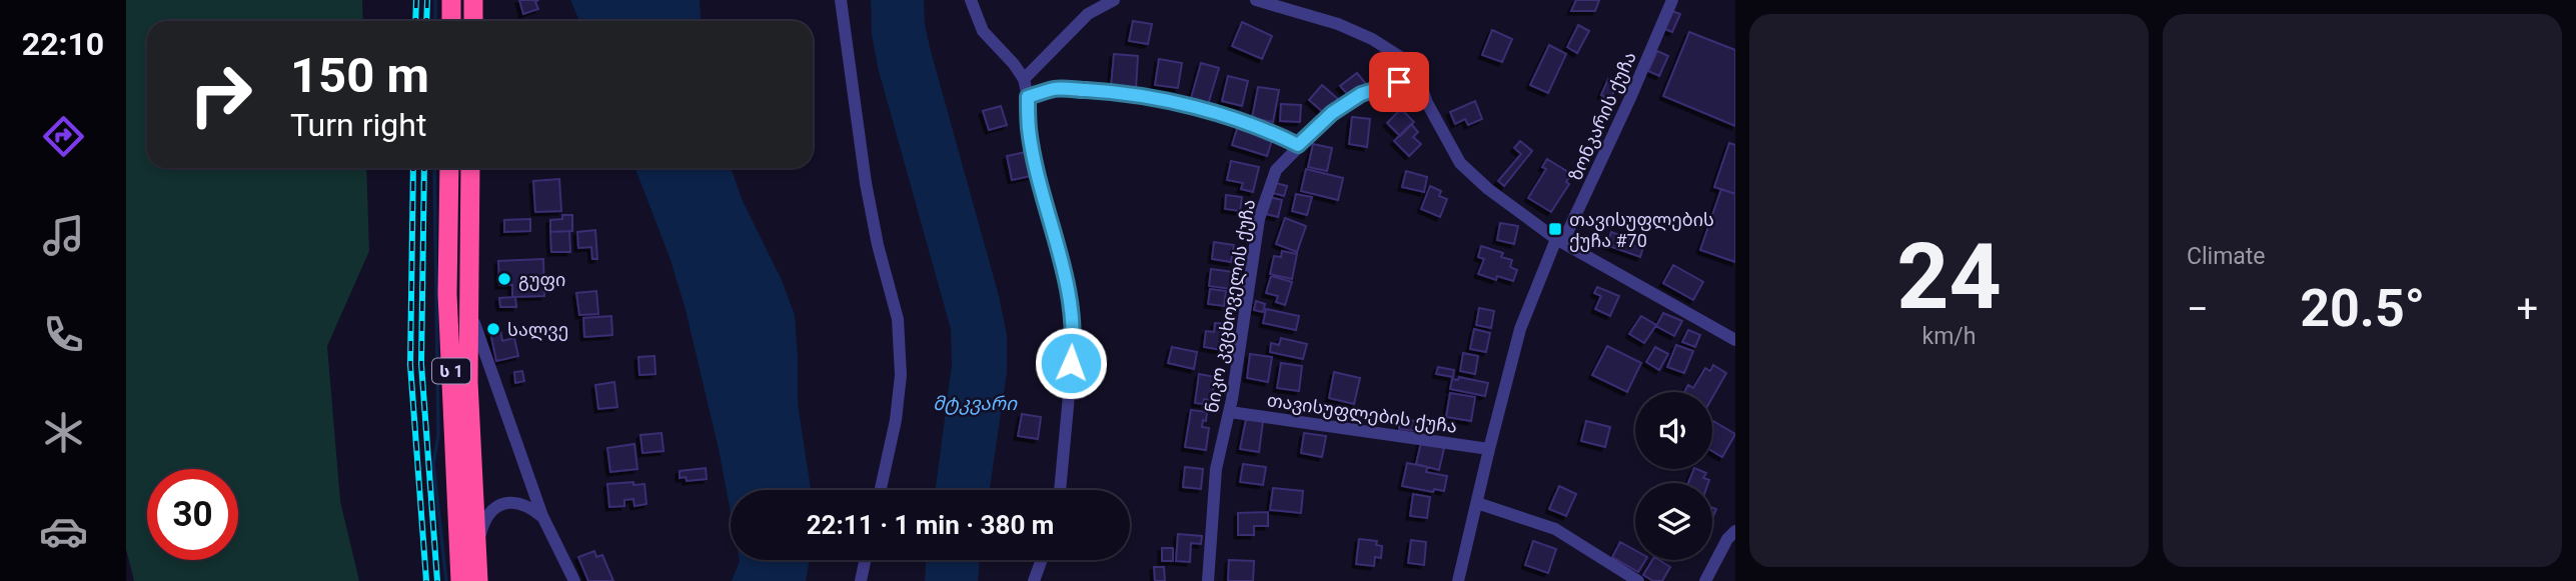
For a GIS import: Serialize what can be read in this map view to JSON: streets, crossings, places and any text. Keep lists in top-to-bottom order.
{
  "streets": {
    "highway": ["ს 1"],
    "street": ["ზონკარის ქუჩა", "ნიკო კვცხოველის ქუჩა", "თავისუფლების ქუჩა"]
  },
  "crossings": [
    ["ნიკო კვცხოველის ქუჩა", "თავისუფლების ქუჩა"]
  ],
  "water": ["მტკვარი"],
  "places": {
    "transit": ["თავისუფლების ქუჩა #70"],
    "other": ["გუფი", "სალვე"]
  },
  "page": {
    "tabs": "22:10",
    "tile": [
      ["24", "km/h"],
      "Climate"
    ],
    "turn": ["150 m", "Turn right"],
    "heat": ["−", "20.5°", "+"],
    "limit": "30",
    "trip": "22:11 · 1 min · 380 m"
  }
}
